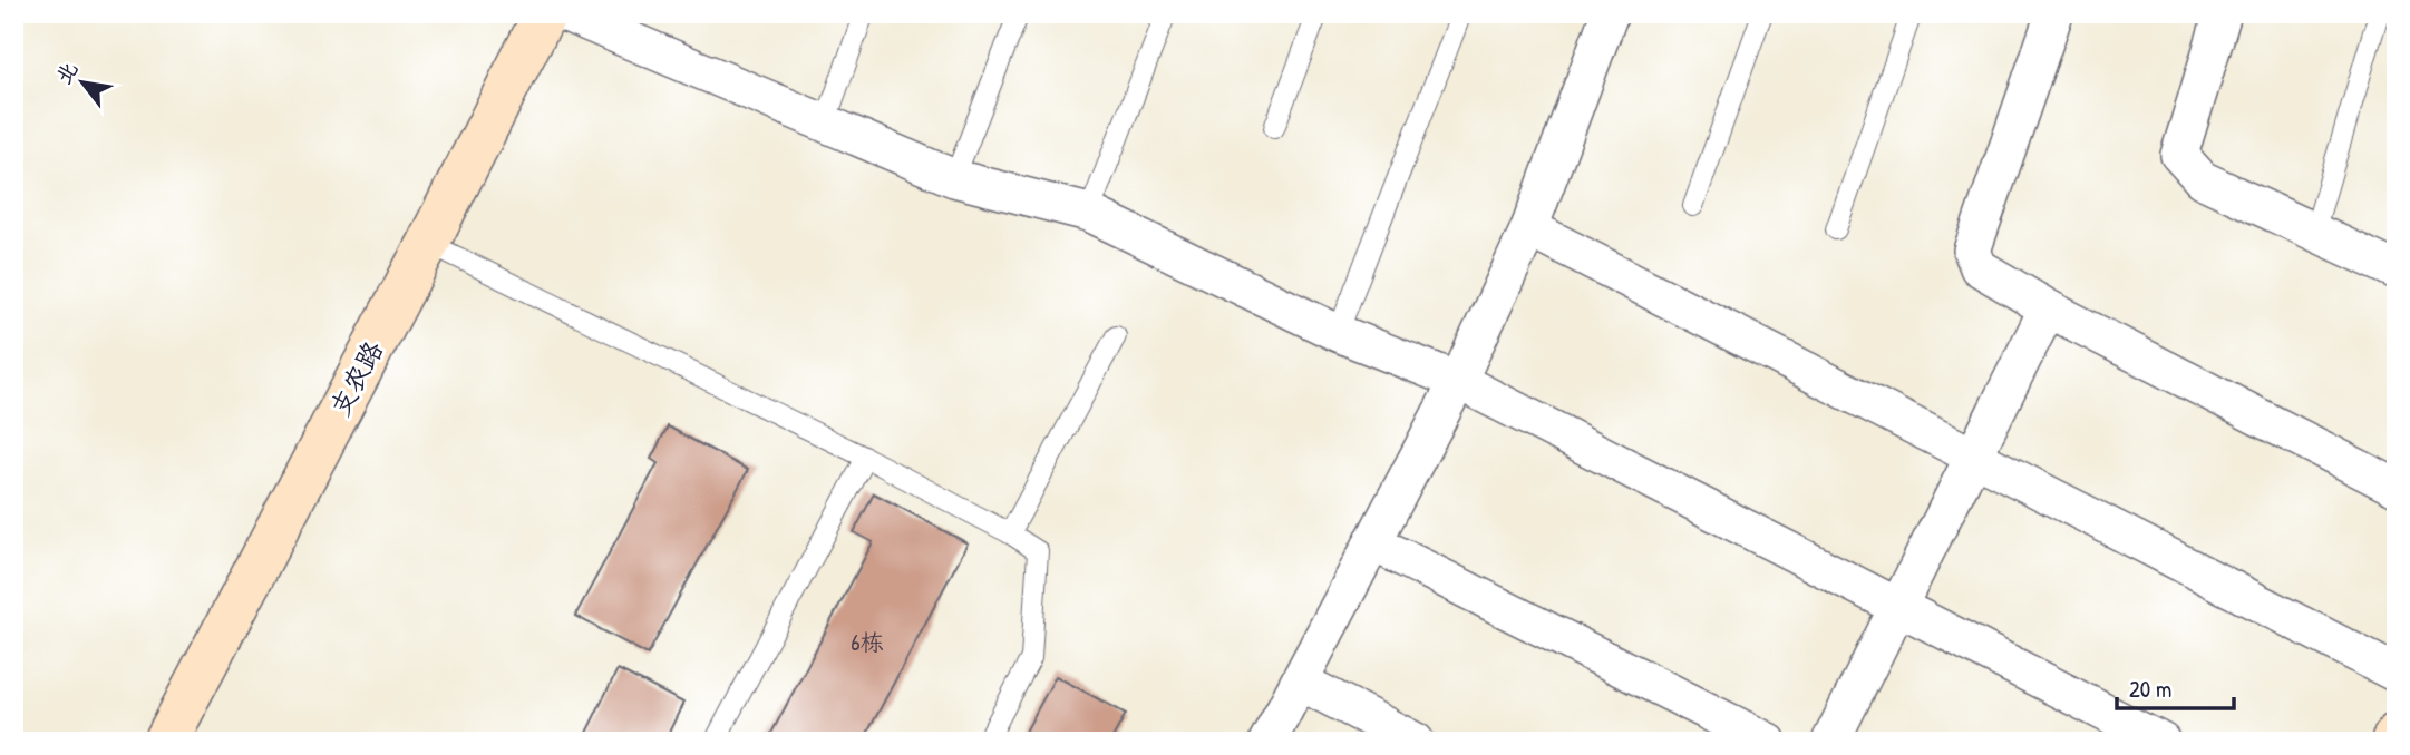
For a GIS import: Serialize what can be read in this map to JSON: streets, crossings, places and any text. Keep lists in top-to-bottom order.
{
  "streets": {
    "street": ["支农路"]
  },
  "house_numbers": ["6栋"],
  "scale_bar": "20 m",
  "north": "top left"
}
